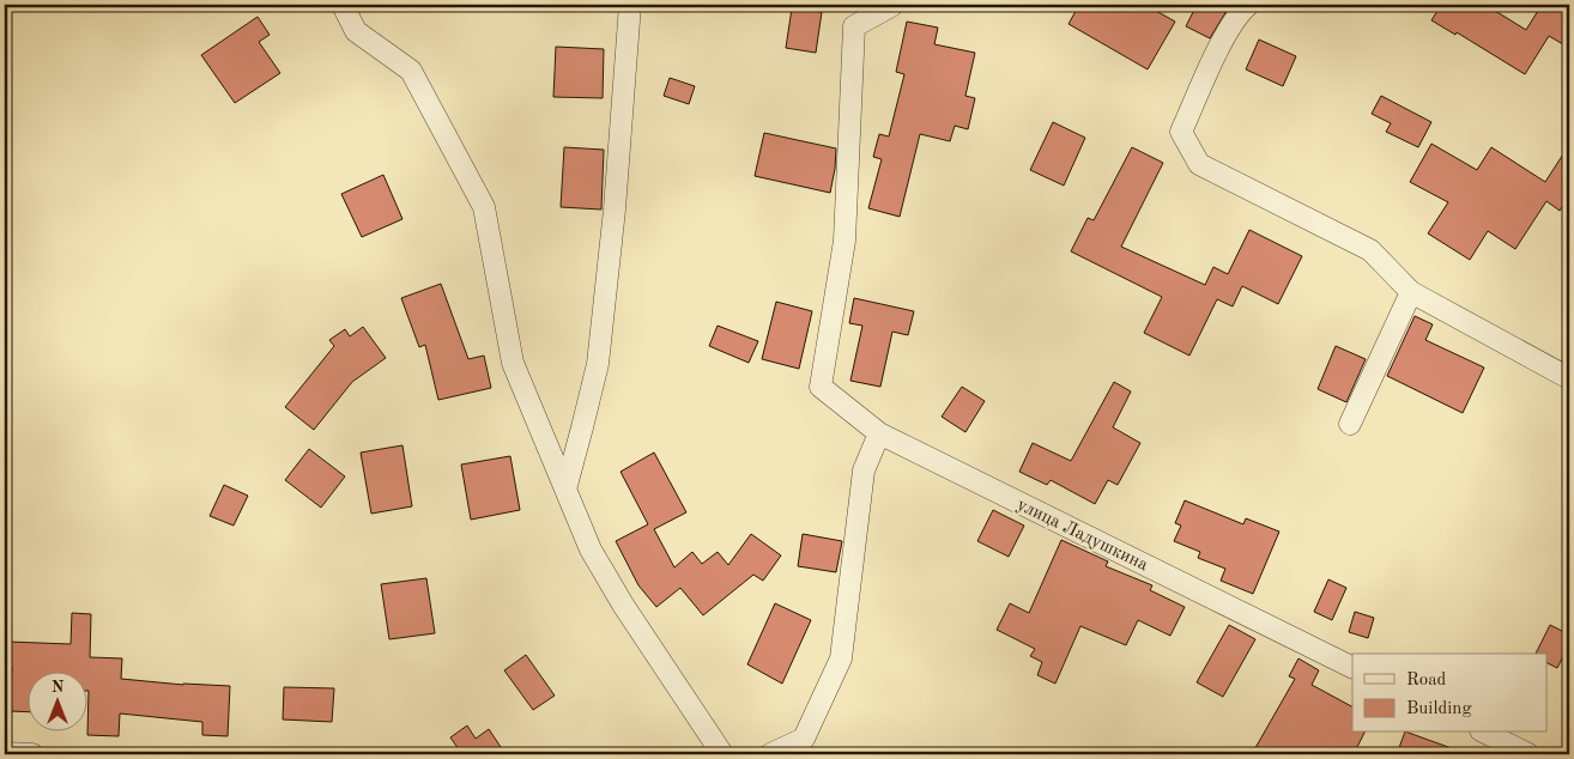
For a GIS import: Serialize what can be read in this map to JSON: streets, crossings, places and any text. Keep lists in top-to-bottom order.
{
  "streets": {
    "street": ["улица Ладушкина"]
  },
  "legend": ["Road", "Building"],
  "north": "top"
}
